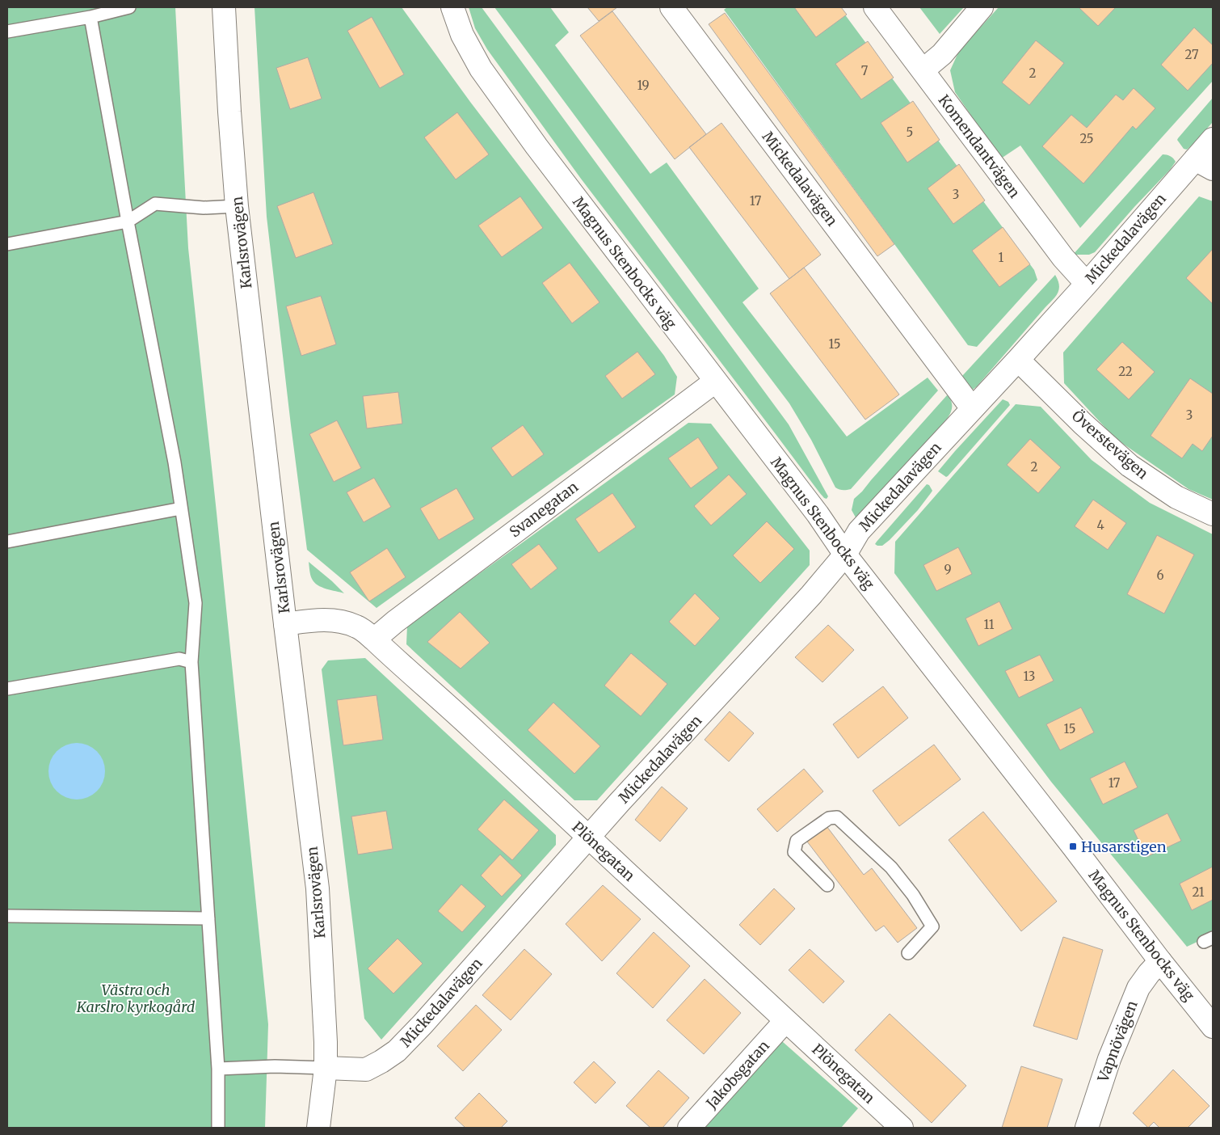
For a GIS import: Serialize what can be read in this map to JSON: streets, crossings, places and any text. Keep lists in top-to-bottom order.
{
  "streets": {
    "street": [
      "Komendantvägen",
      "Mickedalavägen",
      "Karlsrovägen",
      "Magnus Stenbocks väg",
      "Överstevägen",
      "Svanegatan",
      "Plönegatan",
      "Vapnövägen",
      "Jakobsgatan"
    ]
  },
  "crossings": [
    ["Komendantvägen", "Mickedalavägen"],
    ["Mickedalavägen", "Karlsrovägen"],
    ["Mickedalavägen", "Magnus Stenbocks väg"],
    ["Mickedalavägen", "Överstevägen"],
    ["Mickedalavägen", "Plönegatan"],
    ["Karlsrovägen", "Plönegatan"],
    ["Magnus Stenbocks väg", "Svanegatan"],
    ["Magnus Stenbocks väg", "Vapnövägen"],
    ["Svanegatan", "Plönegatan"],
    ["Plönegatan", "Jakobsgatan"]
  ],
  "parks": ["Västra och Karslro kyrkogård"],
  "places": {
    "transit": ["Husarstigen"]
  },
  "house_numbers": [
    "27",
    "7",
    "2",
    "19",
    "5",
    "25",
    "3",
    "17",
    "1",
    "15",
    "22",
    "3",
    "2",
    "4",
    "9",
    "6",
    "11",
    "13",
    "15",
    "17",
    "21"
  ]
}
